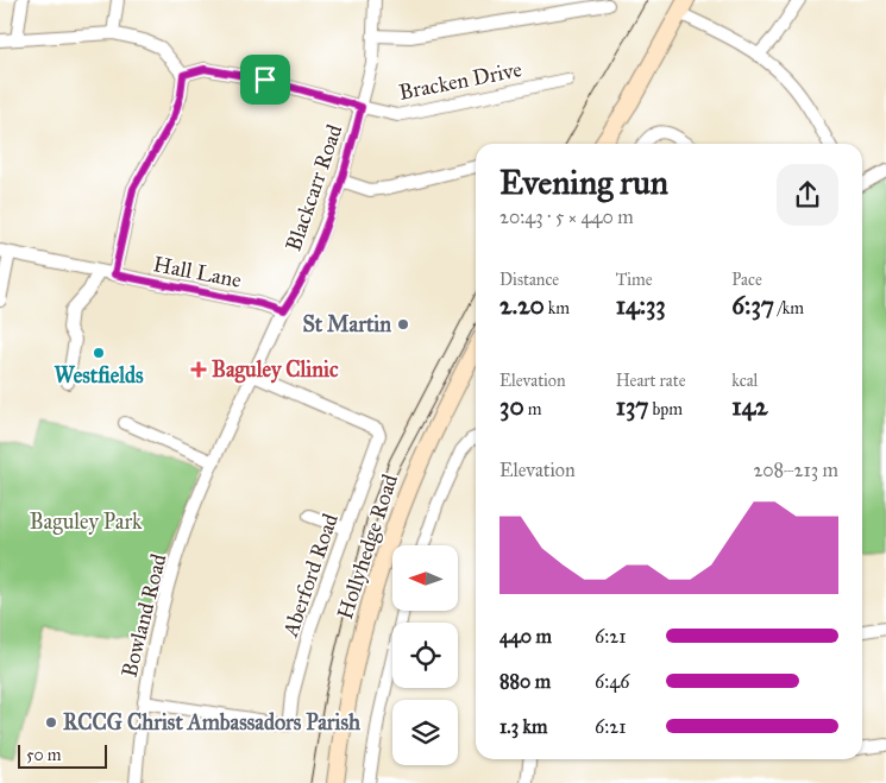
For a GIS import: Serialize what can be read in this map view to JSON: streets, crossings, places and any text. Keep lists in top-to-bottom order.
{
  "streets": {
    "street": [
      "Bracken Drive",
      "Blackcarr Road",
      "Hall Lane",
      "Hollyhedge Road",
      "Aberford Road",
      "Bowland Road"
    ]
  },
  "crossings": [
    ["Bracken Drive", "Blackcarr Road"],
    ["Blackcarr Road", "Hall Lane"],
    ["Blackcarr Road", "Bowland Road"],
    ["Hall Lane", "Bowland Road"],
    ["Aberford Road", "Bowland Road"]
  ],
  "parks": ["Baguley Park"],
  "places": {
    "other": ["St Martin", "Westfields", "RCCG Christ Ambassadors Parish"],
    "health": ["Baguley Clinic"]
  },
  "scale_bar": "50 m",
  "north": "left",
  "page": {
    "heading": ["Evening run", "20:43 · 5 × 440 m"],
    "stats": [
      ["Distance", "2.20 km"],
      ["Time", "14:33"],
      ["Pace", "6:37 /km"],
      ["Elevation", "30 m"],
      ["Heart rate", "137 bpm"],
      ["kcal", "142"]
    ],
    "chart": ["Elevation", "208–213 m"],
    "list": [
      {
        "name": "440 m",
        "note": "6:21"
      },
      {
        "name": "880 m",
        "note": "6:46"
      },
      {
        "name": "1.3 km",
        "note": "6:21"
      }
    ],
    "scale": "50 m"
  }
}
